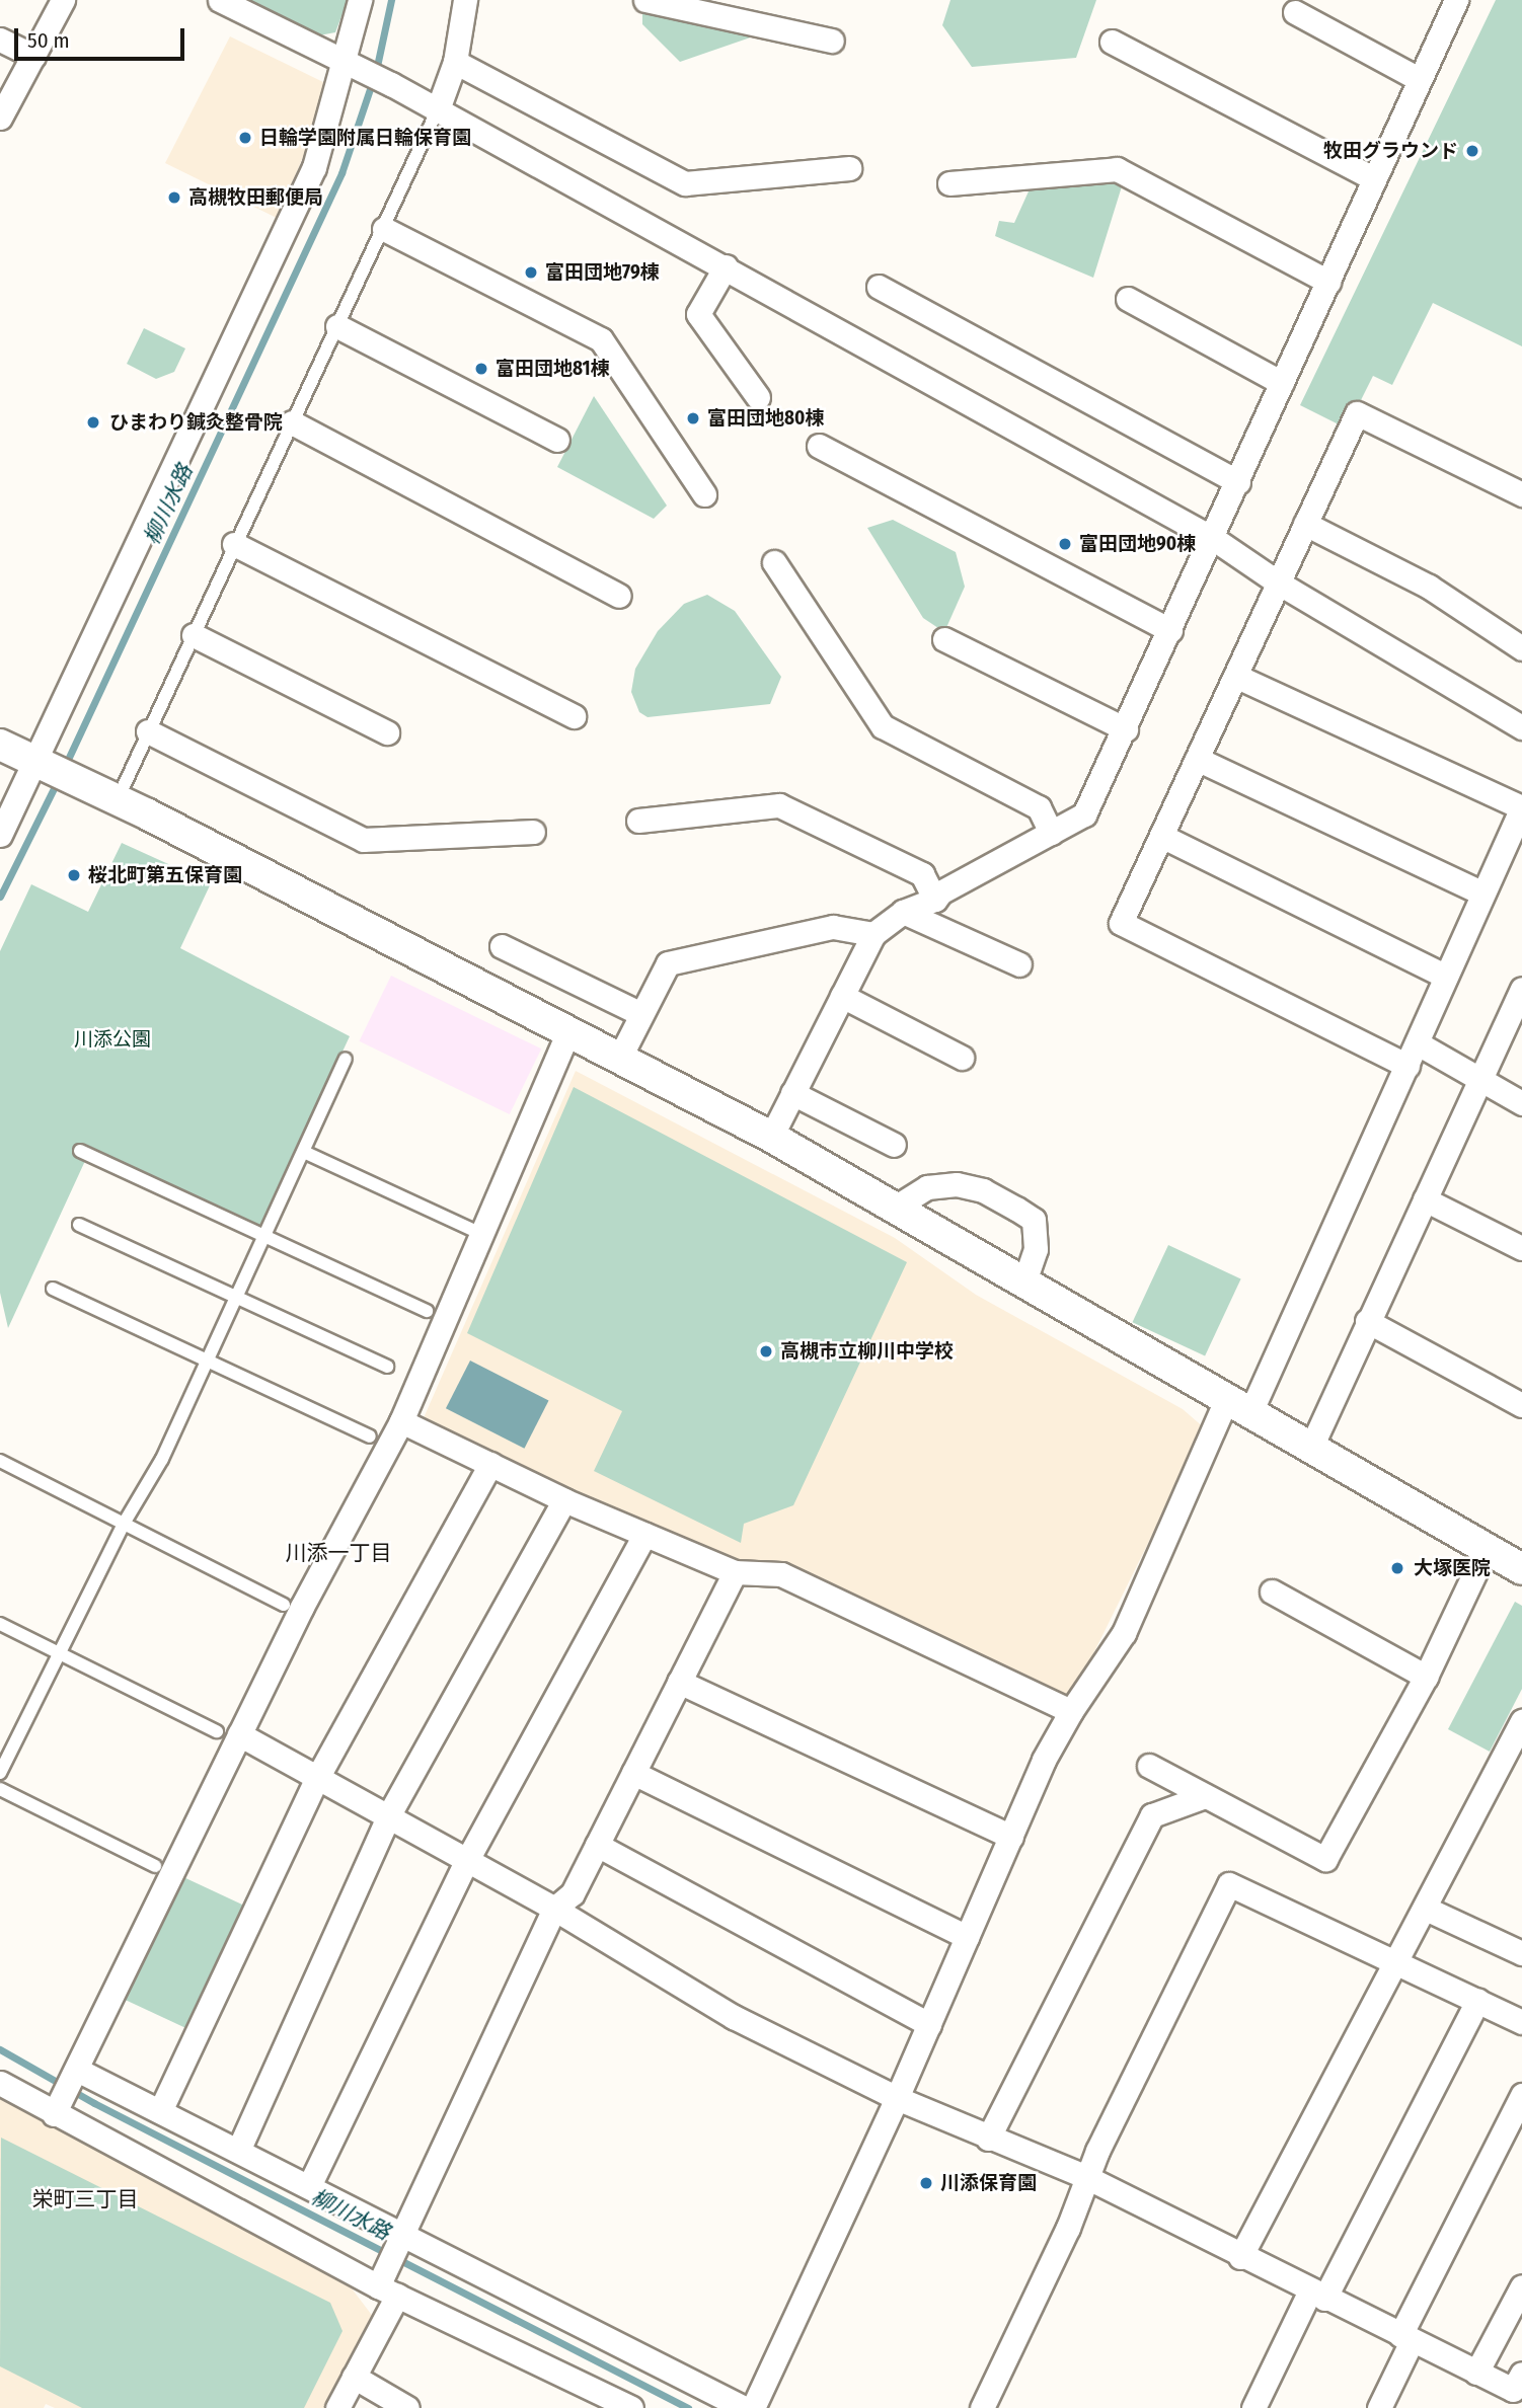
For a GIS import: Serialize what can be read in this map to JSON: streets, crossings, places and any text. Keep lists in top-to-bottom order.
{
  "districts": ["川添一丁目", "栄町三丁目"],
  "water": ["柳川水路"],
  "parks": ["川添公園"],
  "places": [
    "日輪学園附属日輪保育園",
    "牧田グラウンド",
    "高槻牧田郵便局",
    "富田団地79棟",
    "富田団地81棟",
    "富田団地80棟",
    "ひまわり鍼灸整骨院",
    "富田団地90棟",
    "桜北町第五保育園",
    "高槻市立柳川中学校",
    "大塚医院",
    "川添保育園"
  ],
  "scale_bar": "50 m"
}
